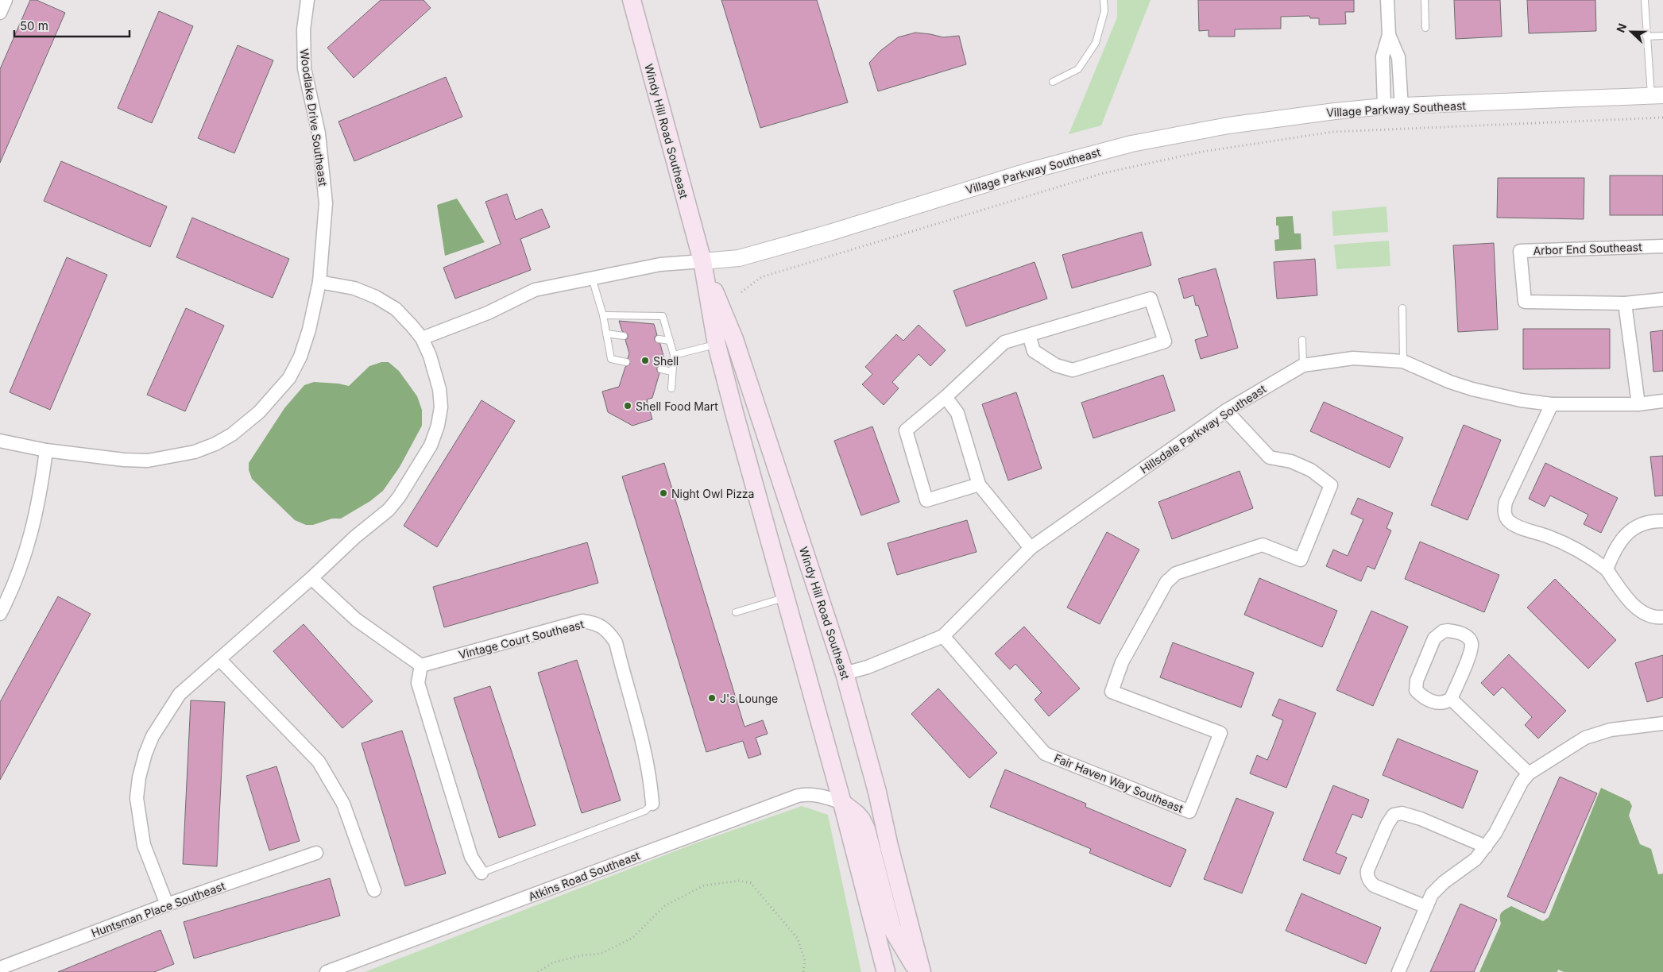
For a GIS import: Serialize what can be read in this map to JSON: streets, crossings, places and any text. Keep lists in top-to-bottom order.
{
  "streets": {
    "main road": ["Windy Hill Road Southeast"],
    "street": [
      "Village Parkway Southeast",
      "Woodlake Drive Southeast",
      "Arbor End Southeast",
      "Hillsdale Parkway Southeast",
      "Vintage Court Southeast",
      "Fair Haven Way Southeast",
      "Atkins Road Southeast",
      "Huntsman Place Southeast"
    ]
  },
  "crossings": [
    ["Village Parkway Southeast", "Windy Hill Road Southeast"],
    ["Windy Hill Road Southeast", "Hillsdale Parkway Southeast"],
    ["Windy Hill Road Southeast", "Atkins Road Southeast"],
    ["Hillsdale Parkway Southeast", "Fair Haven Way Southeast"]
  ],
  "places": [
    "Shell",
    "Shell Food Mart",
    "Night Owl Pizza",
    "J's Lounge"
  ],
  "scale_bar": "50 m",
  "north": "left"
}
